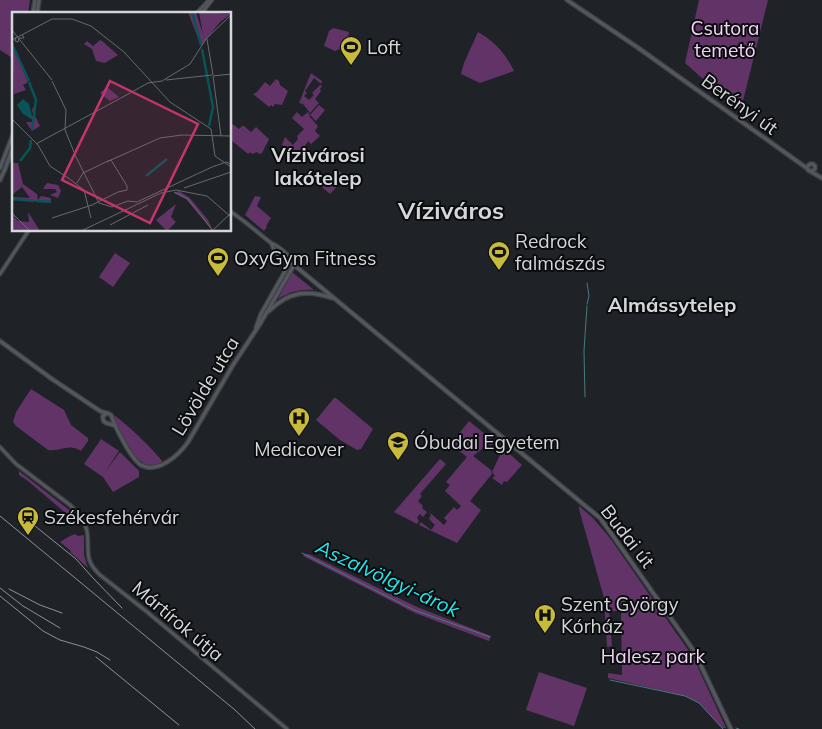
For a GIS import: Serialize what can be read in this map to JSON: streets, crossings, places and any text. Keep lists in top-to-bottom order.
{
  "streets": {
    "main road": ["Berényi út", "Lövölde utca", "Budai út"],
    "street": ["Mártírok útja"]
  },
  "crossings": [
    ["Lövölde utca", "Budai út"]
  ],
  "districts": ["Vízivárosi lakótelep", "Víziváros", "Almássytelep"],
  "water": ["Aszalvölgyi-árok"],
  "parks": ["Csutora temető", "Halesz park"],
  "places": {
    "sports": ["Loft", "Redrock falmászás", "OxyGym Fitness"],
    "hospital": ["Medicover", "Szent György Kórház"],
    "school or university": ["Óbudai Egyetem"],
    "station": ["Székesfehérvár"]
  }
}
